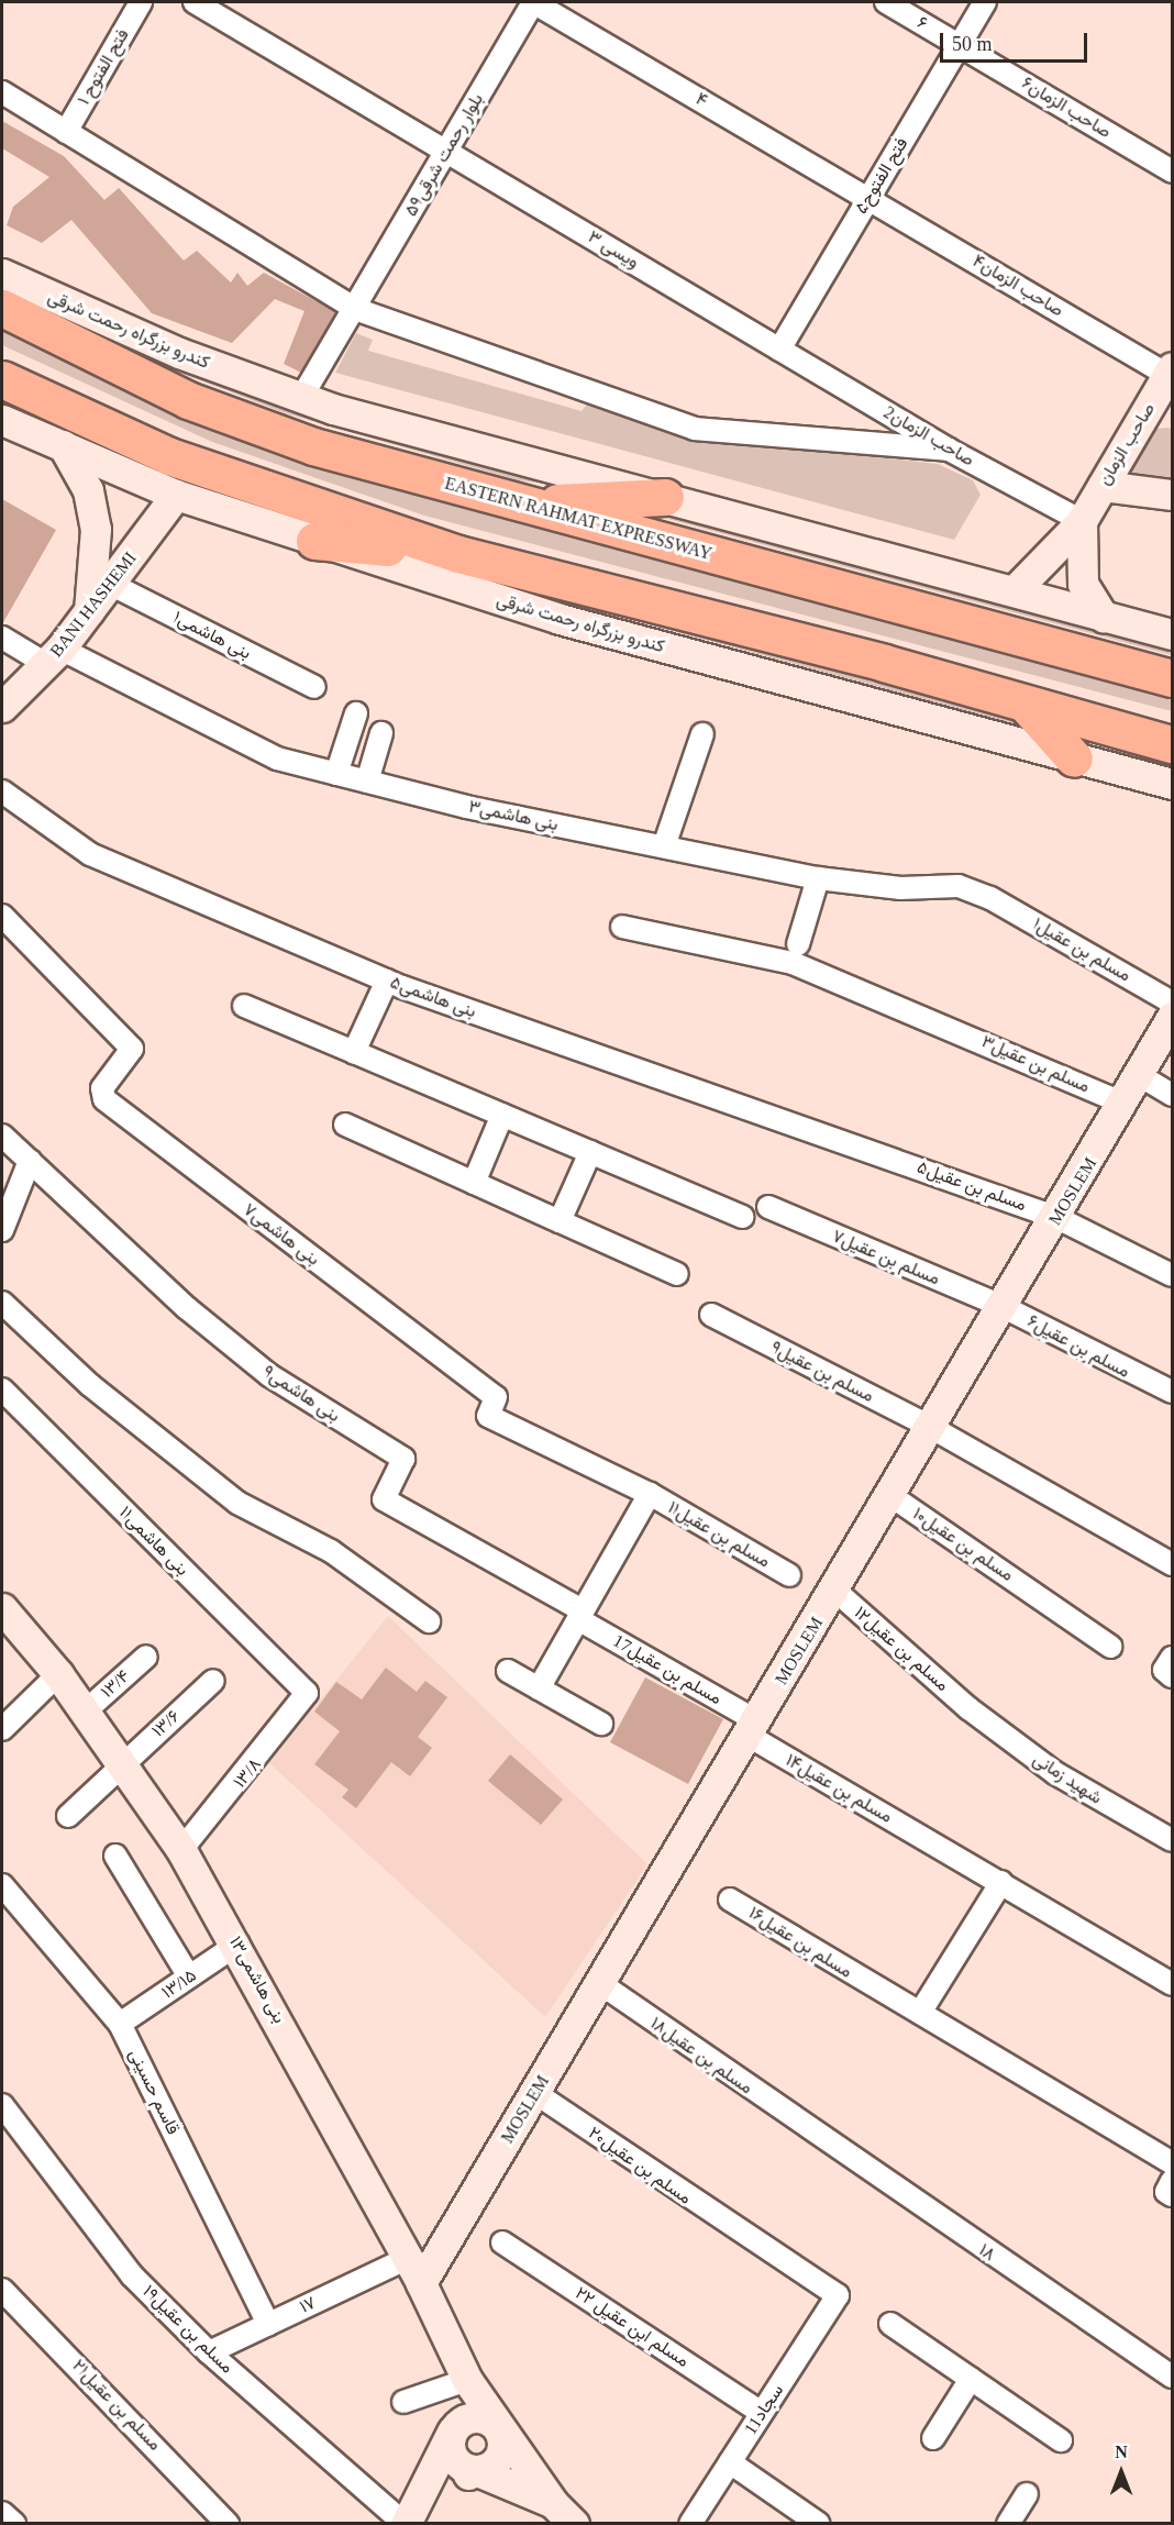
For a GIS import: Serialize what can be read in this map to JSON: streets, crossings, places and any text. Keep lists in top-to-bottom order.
{
  "streets": {
    "highway": ["EASTERN RAHMAT EXPRESSWAY"],
    "street": [
      "۶",
      "فتح الفتوح ۱",
      "۴",
      "صاحب الزمان۶",
      "۵۹بلوار رحمت شرقی",
      "فتح الفتوح۵",
      "ویسی ۳",
      "صاحب الزمان۴",
      "کندرو بزرگراه رحمت شرقی",
      "2صاحب الزمان",
      "صاحب الزمان",
      "BANI HASHEMI",
      "بنی هاشمی۱",
      "بنی هاشمی۳",
      "مسلم بن عقیل۱",
      "بنی هاشمی۵",
      "مسلم بن عقیل۳",
      "مسلم بن عقیل۵",
      "MOSLEM",
      "بنی هاشمی۷",
      "مسلم بن عقیل۷",
      "مسلم بن عقیل۶",
      "مسلم بن عقیل۹",
      "بنی هاشمی۹",
      "مسلم بن عقیل۱۱",
      "بنی هاشمی۱۱",
      "مسلم بن عقیل۱۰",
      "مسلم بن عقیل۱۲",
      "مسلم بن عقیل17",
      "۱۳/۴",
      "۱۳/۶",
      "۱۳/۸",
      "شهید زمانی",
      "مسلم بن عقیل۱۴",
      "مسلم بن عقیل۱۶",
      "بنی هاشمی۱۳",
      "۱۳/۱۵",
      "مسلم بن عقیل۱۸",
      "قاسم حسینی",
      "مسلم بن عقیل۲۰",
      "۱۸",
      "۱۷",
      "مسلم ابن عقیل ۲۲",
      "مسلم بن عقیل۱۹",
      "مسلم بن عقیل۲۱",
      "11سجاد"
    ]
  },
  "crossings": [
    ["۶", "صاحب الزمان۶"],
    ["۶", "فتح الفتوح۵"],
    ["۴", "۵۹بلوار رحمت شرقی"],
    ["۴", "فتح الفتوح۵"],
    ["۴", "صاحب الزمان۴"],
    ["صاحب الزمان۶", "فتح الفتوح۵"],
    ["۵۹بلوار رحمت شرقی", "ویسی ۳"],
    ["۵۹بلوار رحمت شرقی", "کندرو بزرگراه رحمت شرقی"],
    ["فتح الفتوح۵", "ویسی ۳"],
    ["فتح الفتوح۵", "صاحب الزمان۴"],
    ["فتح الفتوح۵", "2صاحب الزمان"],
    ["ویسی ۳", "2صاحب الزمان"],
    ["صاحب الزمان۴", "صاحب الزمان"],
    ["کندرو بزرگراه رحمت شرقی", "صاحب الزمان"],
    ["کندرو بزرگراه رحمت شرقی", "BANI HASHEMI"],
    ["2صاحب الزمان", "صاحب الزمان"],
    ["BANI HASHEMI", "بنی هاشمی۱"],
    ["BANI HASHEMI", "بنی هاشمی۳"],
    ["بنی هاشمی۳", "مسلم بن عقیل۱"],
    ["بنی هاشمی۵", "مسلم بن عقیل۵"],
    ["مسلم بن عقیل۳", "MOSLEM"],
    ["مسلم بن عقیل۵", "MOSLEM"],
    ["MOSLEM", "مسلم بن عقیل۷"],
    ["MOSLEM", "مسلم بن عقیل۶"],
    ["MOSLEM", "مسلم بن عقیل۹"],
    ["MOSLEM", "مسلم بن عقیل۱۰"],
    ["MOSLEM", "مسلم بن عقیل۱۲"],
    ["MOSLEM", "مسلم بن عقیل17"],
    ["MOSLEM", "مسلم بن عقیل۱۴"],
    ["MOSLEM", "بنی هاشمی۱۳"],
    ["MOSLEM", "مسلم بن عقیل۱۸"],
    ["MOSLEM", "مسلم بن عقیل۲۰"],
    ["MOSLEM", "۱۷"],
    ["بنی هاشمی۷", "مسلم بن عقیل۱۱"],
    ["مسلم بن عقیل۷", "مسلم بن عقیل۶"],
    ["بنی هاشمی۹", "مسلم بن عقیل17"],
    ["بنی هاشمی۱۱", "۱۳/۸"],
    ["مسلم بن عقیل۱۲", "شهید زمانی"],
    ["مسلم بن عقیل17", "مسلم بن عقیل۱۴"],
    ["۱۳/۴", "بنی هاشمی۱۳"],
    ["۱۳/۶", "بنی هاشمی۱۳"],
    ["۱۳/۸", "بنی هاشمی۱۳"],
    ["بنی هاشمی۱۳", "۱۳/۱۵"],
    ["بنی هاشمی۱۳", "۱۷"],
    ["۱۳/۱۵", "قاسم حسینی"],
    ["مسلم بن عقیل۱۸", "۱۸"],
    ["قاسم حسینی", "۱۷"],
    ["مسلم بن عقیل۲۰", "11سجاد"],
    ["۱۷", "مسلم بن عقیل۱۹"],
    ["مسلم ابن عقیل ۲۲", "11سجاد"]
  ],
  "scale_bar": "50 m",
  "north": "top"
}
